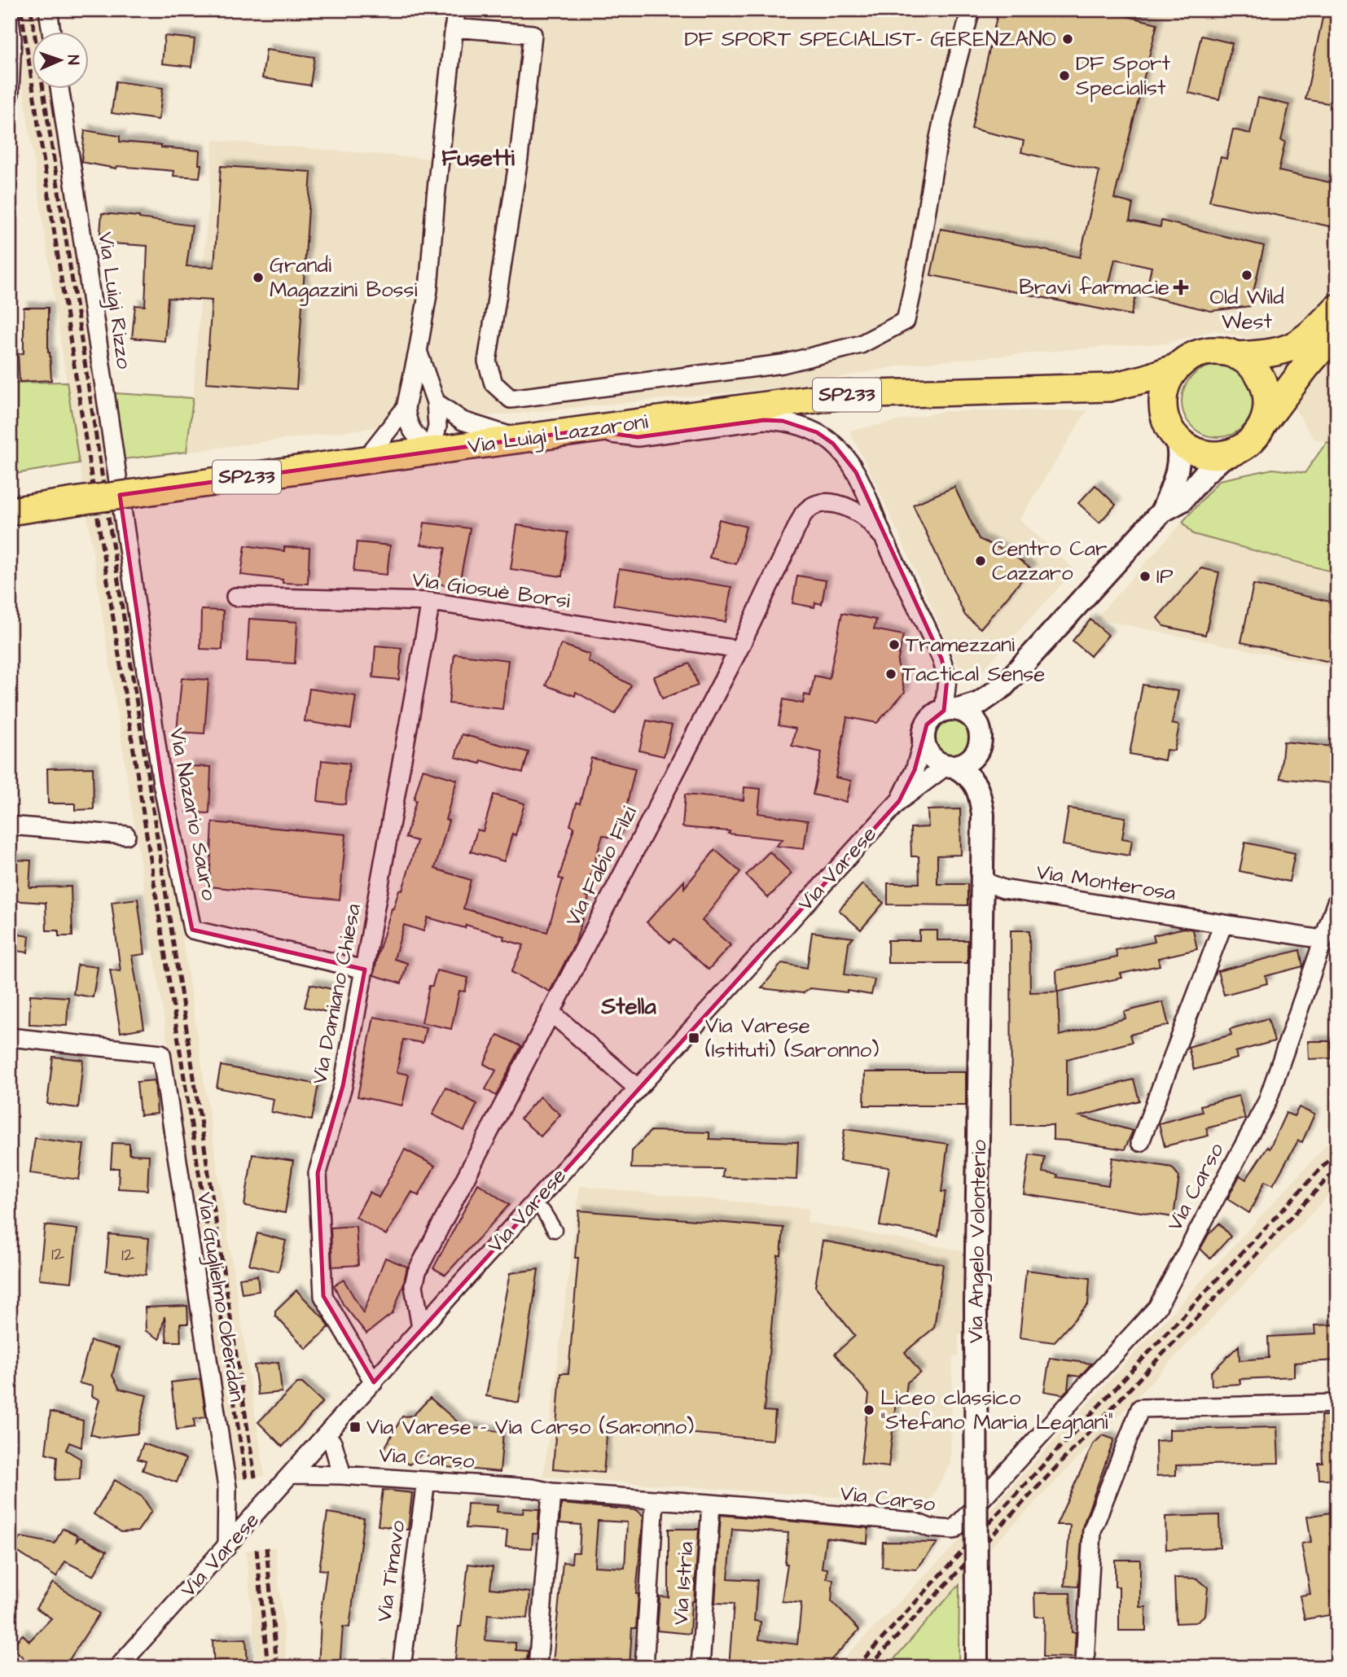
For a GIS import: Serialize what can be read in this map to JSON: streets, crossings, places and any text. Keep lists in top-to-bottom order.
{
  "streets": {
    "main road": ["SP233", "Via Luigi Lazzaroni"],
    "street": [
      "Via Luigi Rizzo",
      "Via Giosuè Borsi",
      "Via Nazario Sauro",
      "Via Fabio Filzi",
      "Via Varese",
      "Via Monterosa",
      "Via Damiano Chiesa",
      "Via Carso",
      "Via Angelo Volonterio",
      "Via Guglielmo Oberdan",
      "Via Timavo",
      "Via Istria"
    ]
  },
  "crossings": [
    ["Via Luigi Rizzo", "Via Nazario Sauro"],
    ["SP233", "Via Luigi Lazzaroni"],
    ["Via Giosuè Borsi", "Via Fabio Filzi"],
    ["Via Giosuè Borsi", "Via Damiano Chiesa"],
    ["Via Nazario Sauro", "Via Damiano Chiesa"],
    ["Via Fabio Filzi", "Via Varese"],
    ["Via Varese", "Via Damiano Chiesa"],
    ["Via Varese", "Via Carso"],
    ["Via Varese", "Via Angelo Volonterio"],
    ["Via Varese", "Via Guglielmo Oberdan"],
    ["Via Monterosa", "Via Carso"],
    ["Via Monterosa", "Via Angelo Volonterio"],
    ["Via Carso", "Via Timavo"],
    ["Via Carso", "Via Istria"]
  ],
  "districts": ["Fusetti", "Stella"],
  "places": {
    "other": [
      "DF SPORT SPECIALIST- GERENZANO",
      "DF Sport Specialist",
      "Old Wild West",
      "Grandi Magazzini Bossi",
      "Centro Car Cazzaro",
      "IP",
      "Tramezzani",
      "Tactical Sense",
      "Liceo classico \"Stefano Maria Legnani\""
    ],
    "health": ["Bravi farmacie"],
    "transit": ["Via Varese (Istituti) (Saronno)", "Via Varese - Via Carso (Saronno)"]
  },
  "house_numbers": ["12", "12"],
  "north": "right"
}
